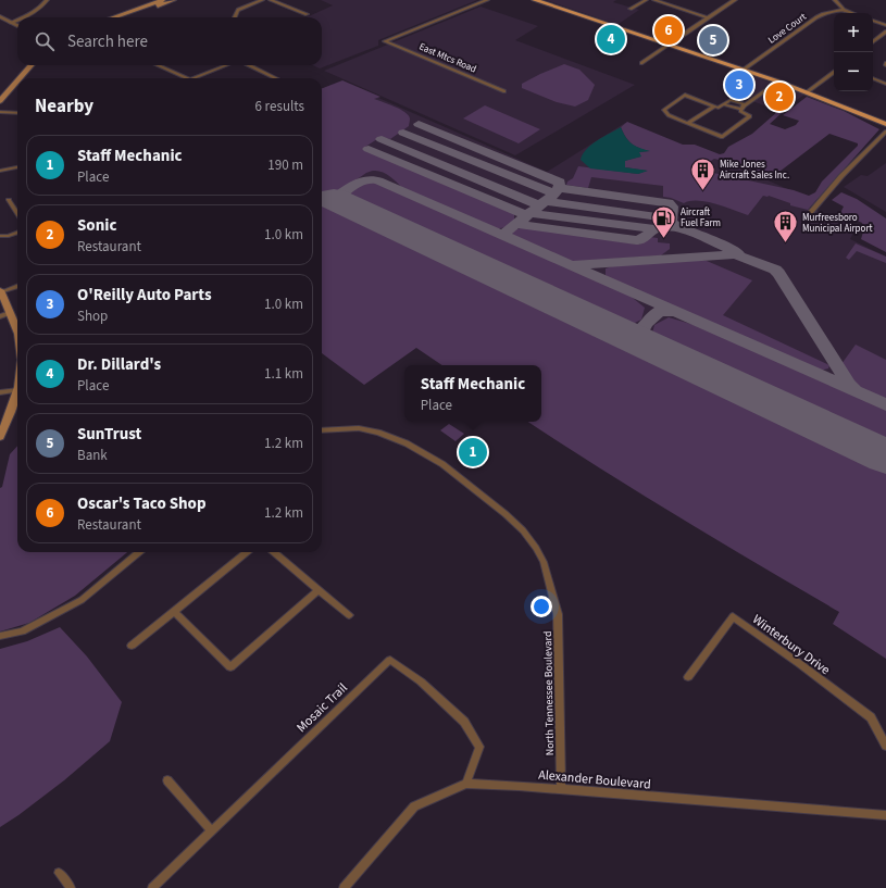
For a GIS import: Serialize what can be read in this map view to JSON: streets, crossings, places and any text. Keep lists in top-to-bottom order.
{
  "streets": {
    "street": [
      "Love Court",
      "East Mtcs Road",
      "Winterbury Drive",
      "North Tennessee Boulevard",
      "Mosaic Trail",
      "Alexander Boulevard"
    ]
  },
  "crossings": [
    ["North Tennessee Boulevard", "Alexander Boulevard"],
    ["Mosaic Trail", "Alexander Boulevard"]
  ],
  "places": {
    "building": ["Mike Jones Aircraft Sales Inc.", "Murfreesboro Municipal Airport"],
    "fuel station": ["Aircraft Fuel Farm"]
  },
  "page": {
    "map_buttons": ["+", "−"],
    "pins": [
      "6",
      "4",
      "5",
      "3",
      "2",
      "1"
    ],
    "search": "Search here",
    "heading": ["Nearby", "6 results"],
    "list": [
      {
        "mark": "1",
        "name": "Staff Mechanic",
        "note": "Place",
        "value": "190 m"
      },
      {
        "mark": "2",
        "name": "Sonic",
        "note": "Restaurant",
        "value": "1.0 km"
      },
      {
        "mark": "3",
        "name": "O'Reilly Auto Parts",
        "note": "Shop",
        "value": "1.0 km"
      },
      {
        "mark": "4",
        "name": "Dr. Dillard's",
        "note": "Place",
        "value": "1.1 km"
      },
      {
        "mark": "5",
        "name": "SunTrust",
        "note": "Bank",
        "value": "1.2 km"
      },
      {
        "mark": "6",
        "name": "Oscar's Taco Shop",
        "note": "Restaurant",
        "value": "1.2 km"
      }
    ],
    "popup": ["Staff Mechanic", "Place"]
  }
}
